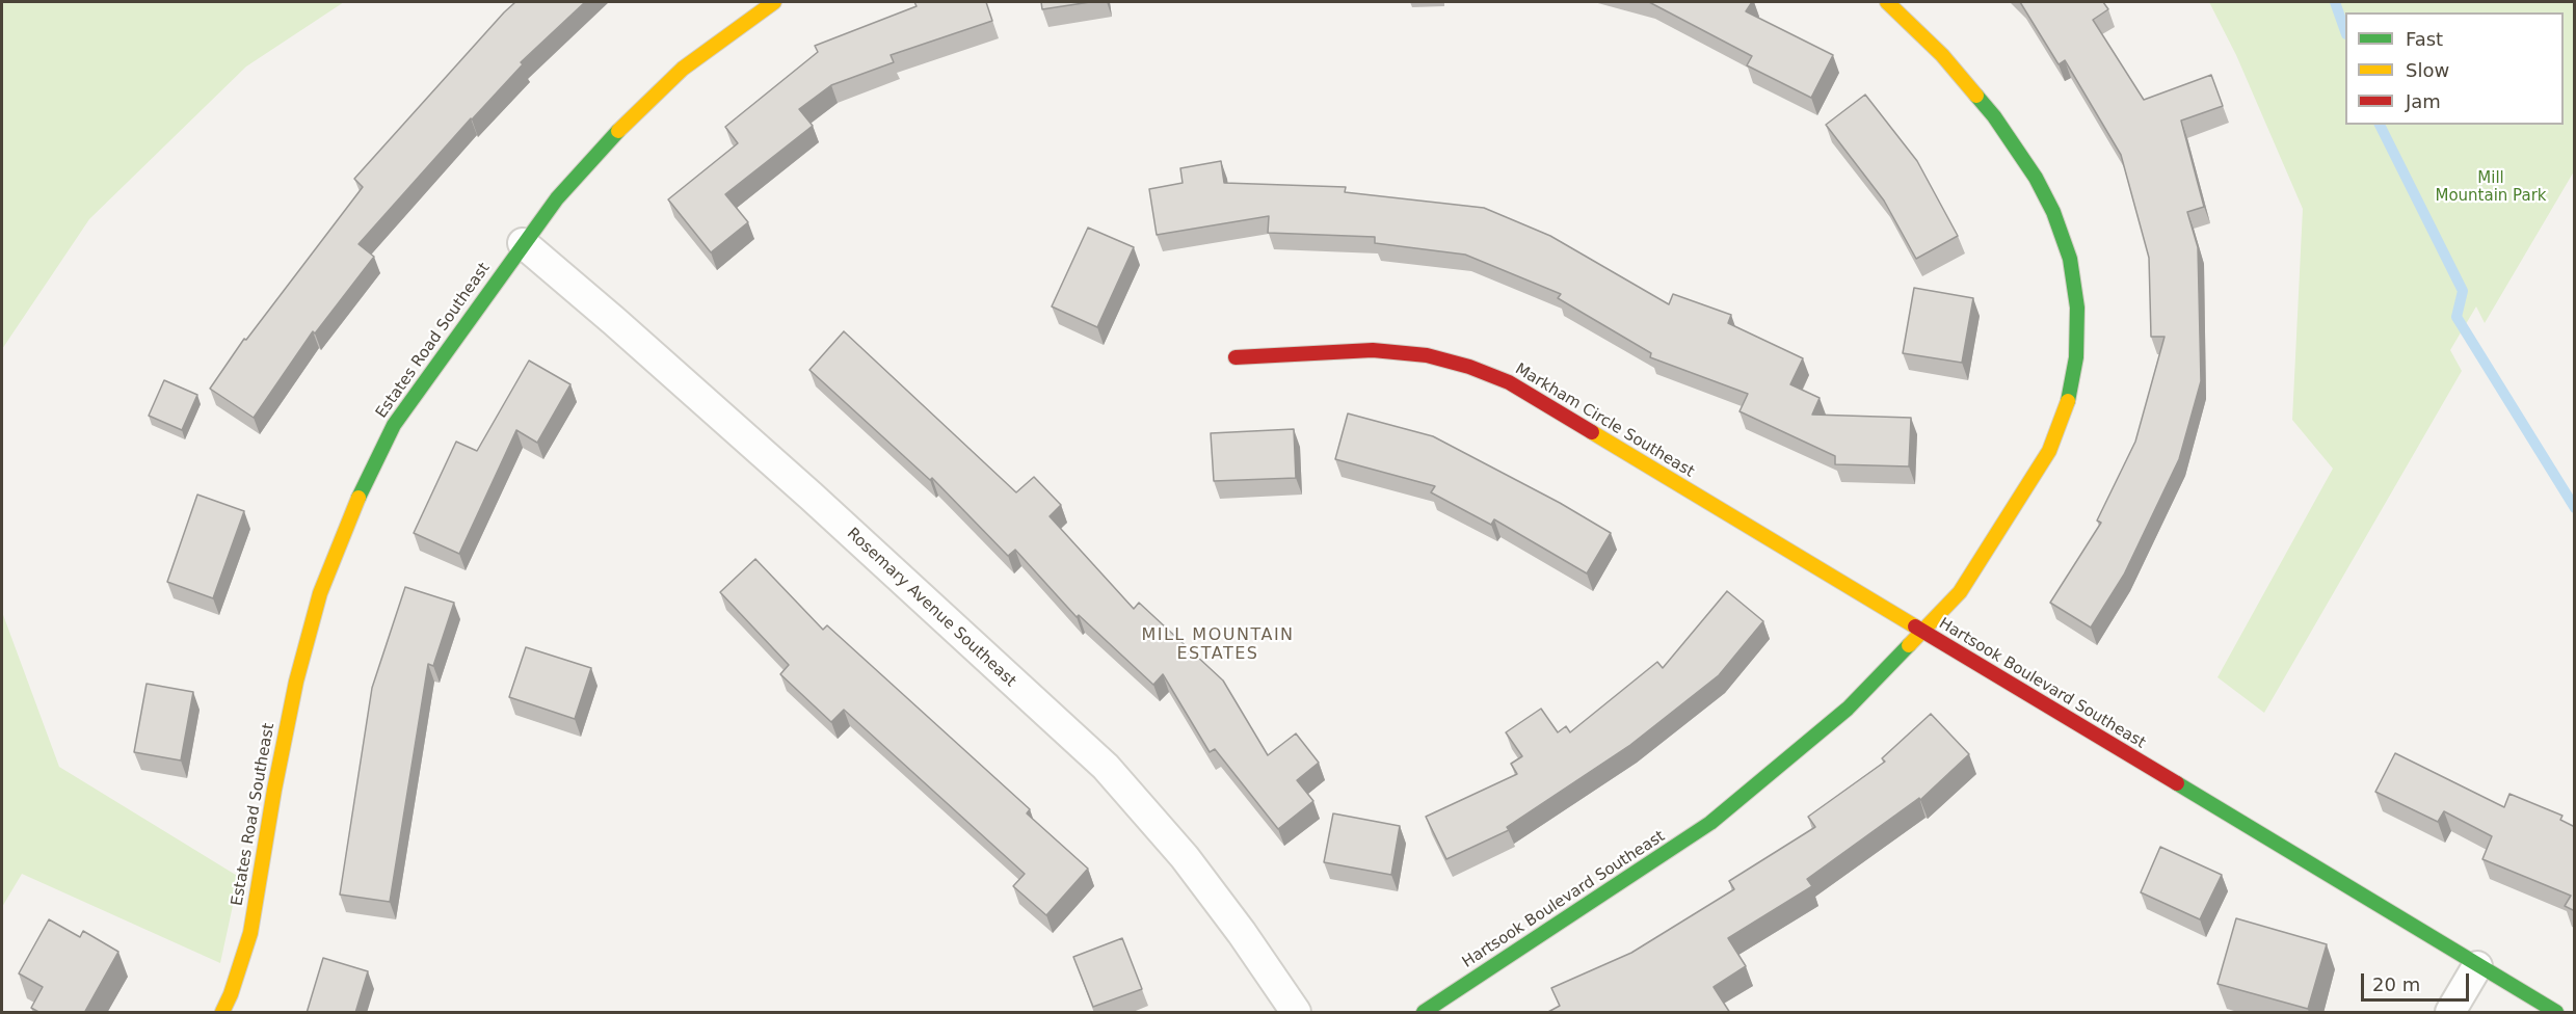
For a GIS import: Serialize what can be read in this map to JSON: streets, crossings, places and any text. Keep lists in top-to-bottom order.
{
  "streets": {
    "street": [
      "Estates Road Southeast",
      "Markham Circle Southeast",
      "Rosemary Avenue Southeast",
      "Hartsook Boulevard Southeast"
    ]
  },
  "crossings": [
    ["Estates Road Southeast", "Rosemary Avenue Southeast"],
    ["Markham Circle Southeast", "Hartsook Boulevard Southeast"]
  ],
  "districts": ["MILL MOUNTAIN ESTATES"],
  "parks": ["Mill Mountain Park"],
  "legend": ["Fast", "Slow", "Jam"],
  "scale_bar": "20 m"
}
